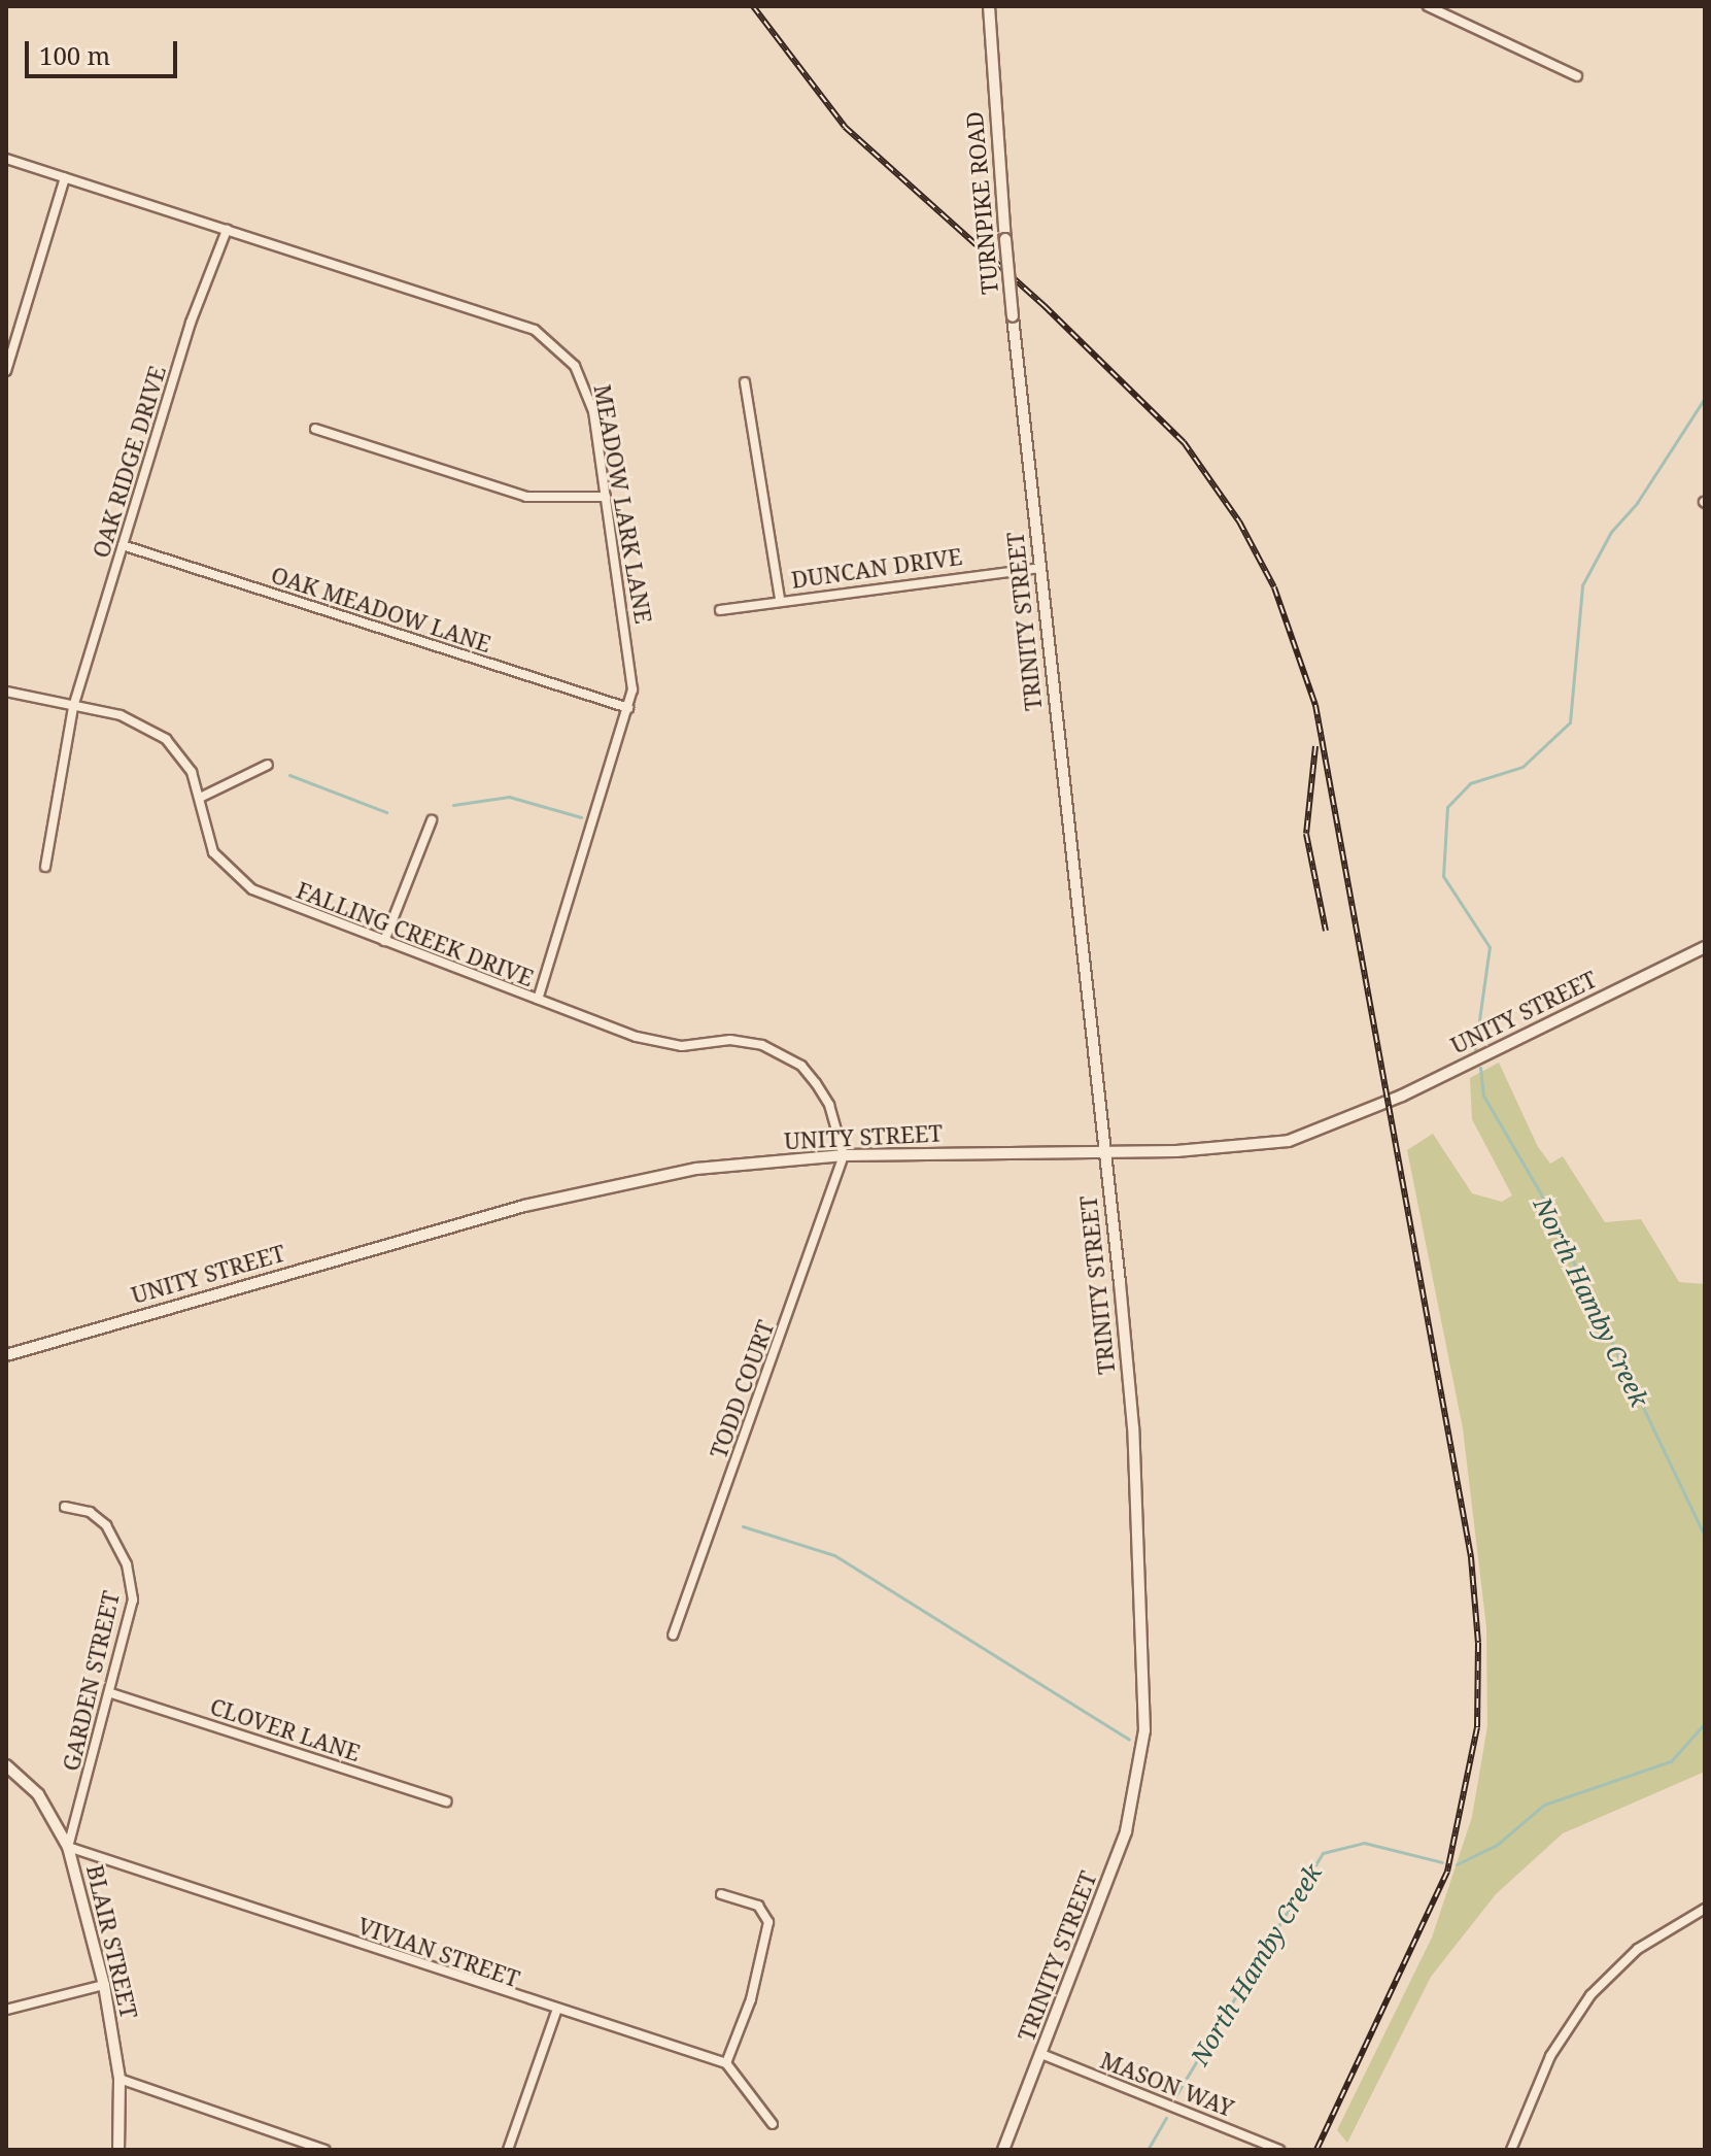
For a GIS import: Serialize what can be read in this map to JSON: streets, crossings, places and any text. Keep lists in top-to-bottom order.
{
  "streets": {
    "street": [
      "TURNPIKE ROAD",
      "OAK RIDGE DRIVE",
      "MEADOW LARK LANE",
      "DUNCAN DRIVE",
      "OAK MEADOW LANE",
      "TRINITY STREET",
      "FALLING CREEK DRIVE",
      "UNITY STREET",
      "TODD COURT",
      "GARDEN STREET",
      "CLOVER LANE",
      "BLAIR STREET",
      "VIVIAN STREET",
      "MASON WAY"
    ]
  },
  "crossings": [
    ["TURNPIKE ROAD", "TRINITY STREET"],
    ["OAK RIDGE DRIVE", "MEADOW LARK LANE"],
    ["OAK RIDGE DRIVE", "OAK MEADOW LANE"],
    ["OAK RIDGE DRIVE", "FALLING CREEK DRIVE"],
    ["MEADOW LARK LANE", "OAK MEADOW LANE"],
    ["MEADOW LARK LANE", "FALLING CREEK DRIVE"],
    ["DUNCAN DRIVE", "TRINITY STREET"],
    ["TRINITY STREET", "UNITY STREET"],
    ["TRINITY STREET", "MASON WAY"],
    ["FALLING CREEK DRIVE", "UNITY STREET"],
    ["FALLING CREEK DRIVE", "TODD COURT"],
    ["UNITY STREET", "TODD COURT"],
    ["GARDEN STREET", "CLOVER LANE"],
    ["GARDEN STREET", "BLAIR STREET"],
    ["GARDEN STREET", "VIVIAN STREET"],
    ["BLAIR STREET", "VIVIAN STREET"]
  ],
  "water": ["North Hamby Creek"],
  "scale_bar": "100 m"
}
